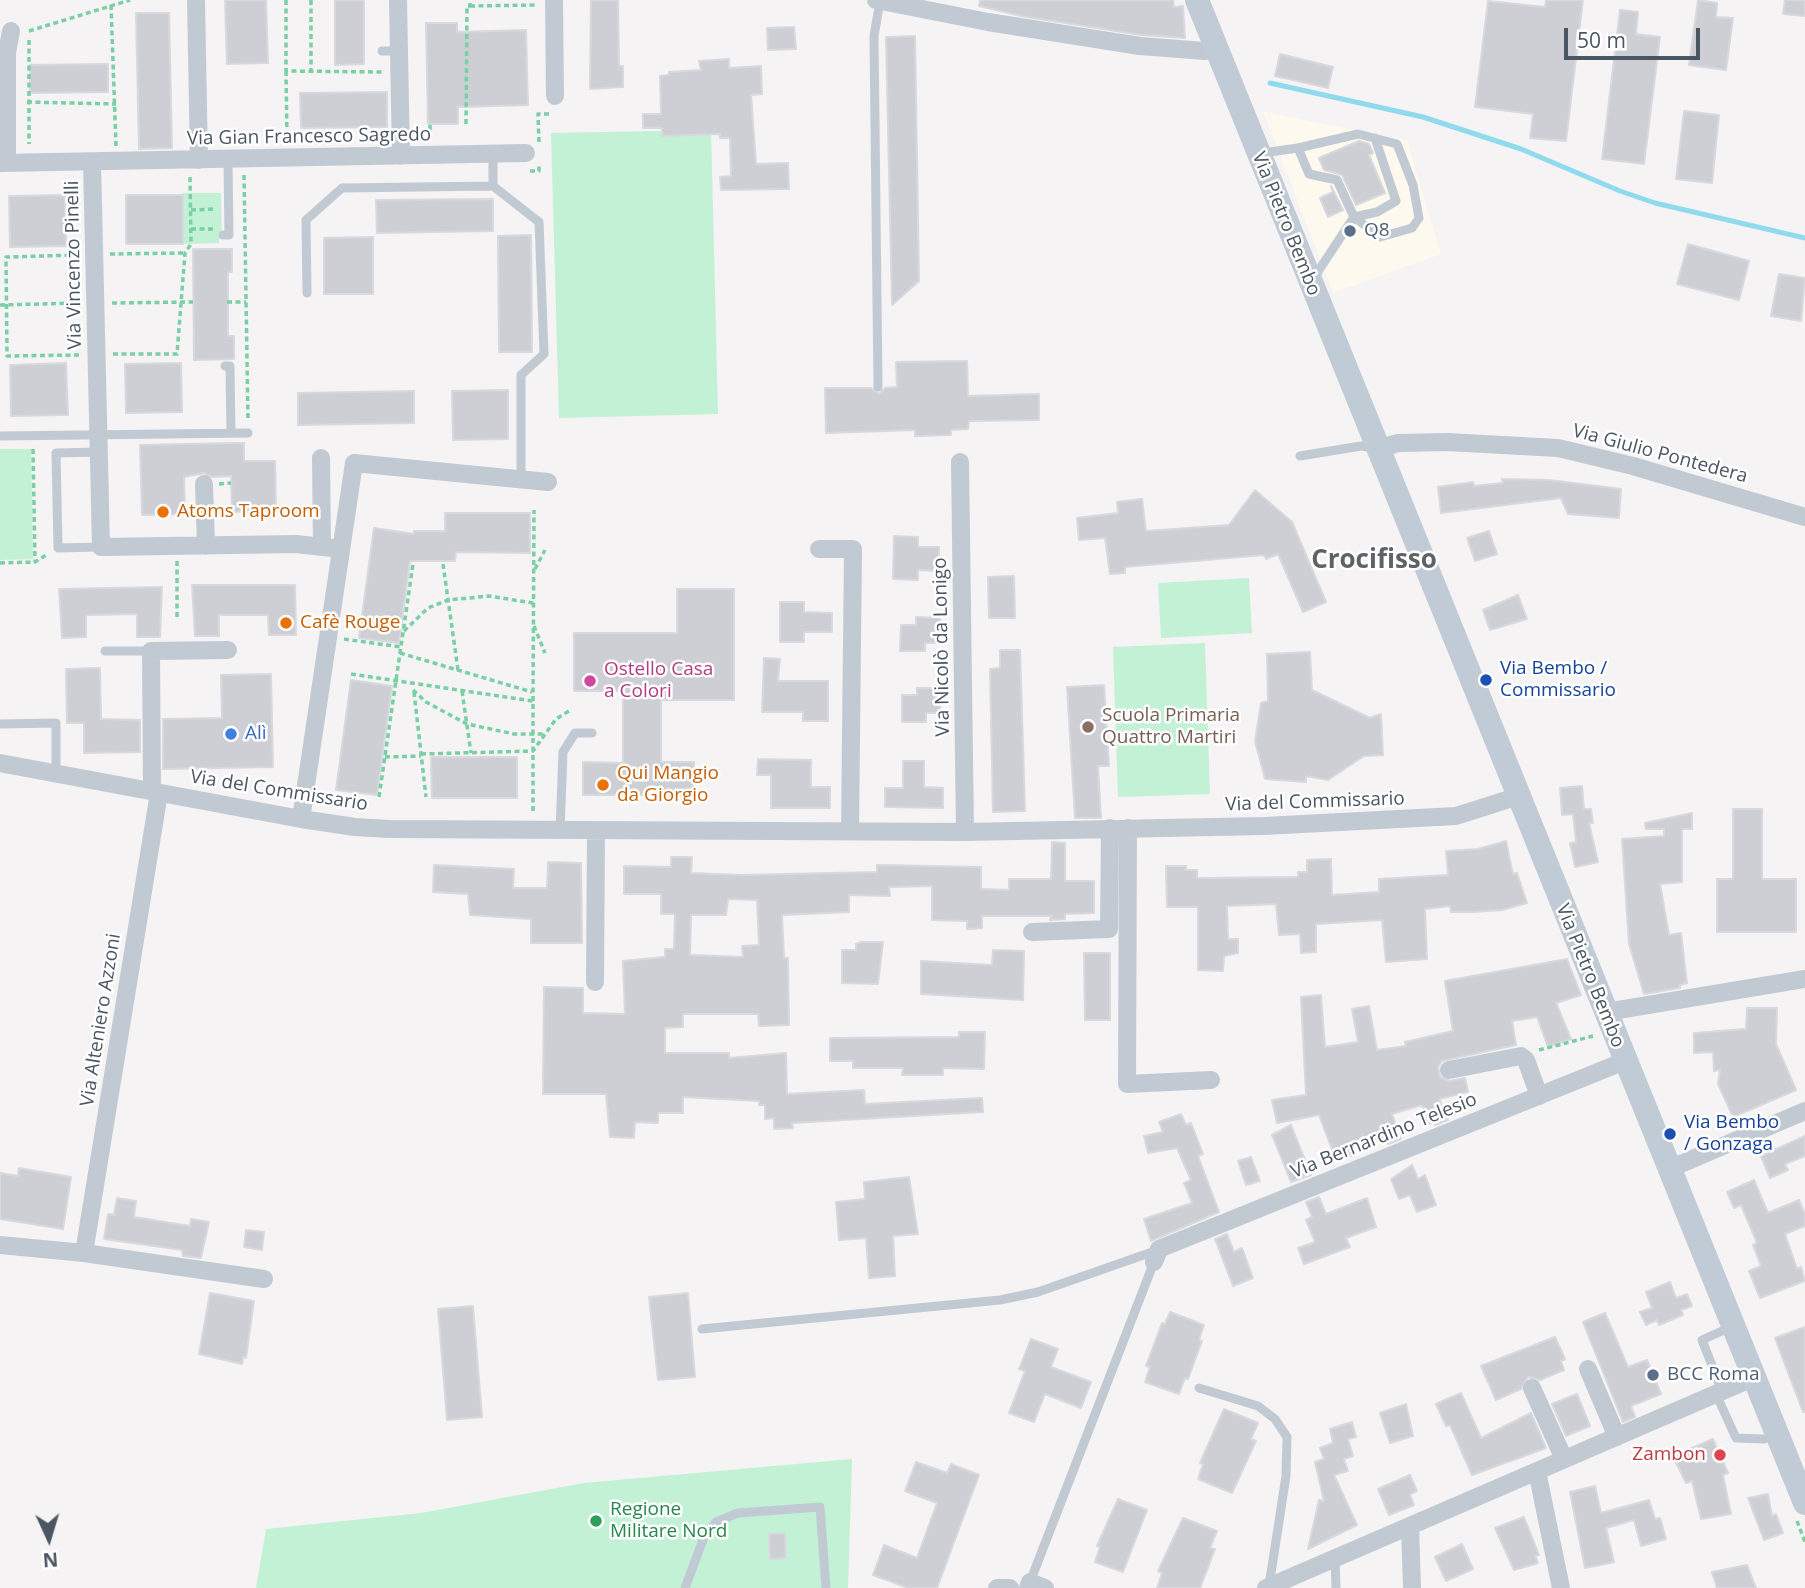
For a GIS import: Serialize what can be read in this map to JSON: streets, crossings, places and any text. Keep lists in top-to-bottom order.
{
  "streets": {
    "main road": ["Via Pietro Bembo"],
    "street": [
      "Via Gian Francesco Sagredo",
      "Via Vincenzo Pinelli",
      "Via Giulio Pontedera",
      "Via Nicolò da Lonigo",
      "Via del Commissario",
      "Via Alteniero Azzoni",
      "Via Bernardino Telesio"
    ]
  },
  "crossings": [
    ["Via Gian Francesco Sagredo", "Via Vincenzo Pinelli"],
    ["Via Pietro Bembo", "Via Giulio Pontedera"],
    ["Via Pietro Bembo", "Via del Commissario"],
    ["Via Pietro Bembo", "Via Bernardino Telesio"],
    ["Via Nicolò da Lonigo", "Via del Commissario"],
    ["Via del Commissario", "Via Alteniero Azzoni"]
  ],
  "districts": ["Crocifisso"],
  "places": [
    "Q8",
    "Atoms Taproom",
    "Cafè Rouge",
    "Via Bembo / Commissario",
    "Ostello Casa a Colori",
    "Scuola Primaria Quattro Martiri",
    "Alì",
    "Qui Mangio da Giorgio",
    "Via Bembo / Gonzaga",
    "BCC Roma",
    "Zambon",
    "Regione Militare Nord"
  ],
  "scale_bar": "50 m",
  "north": "bottom"
}
